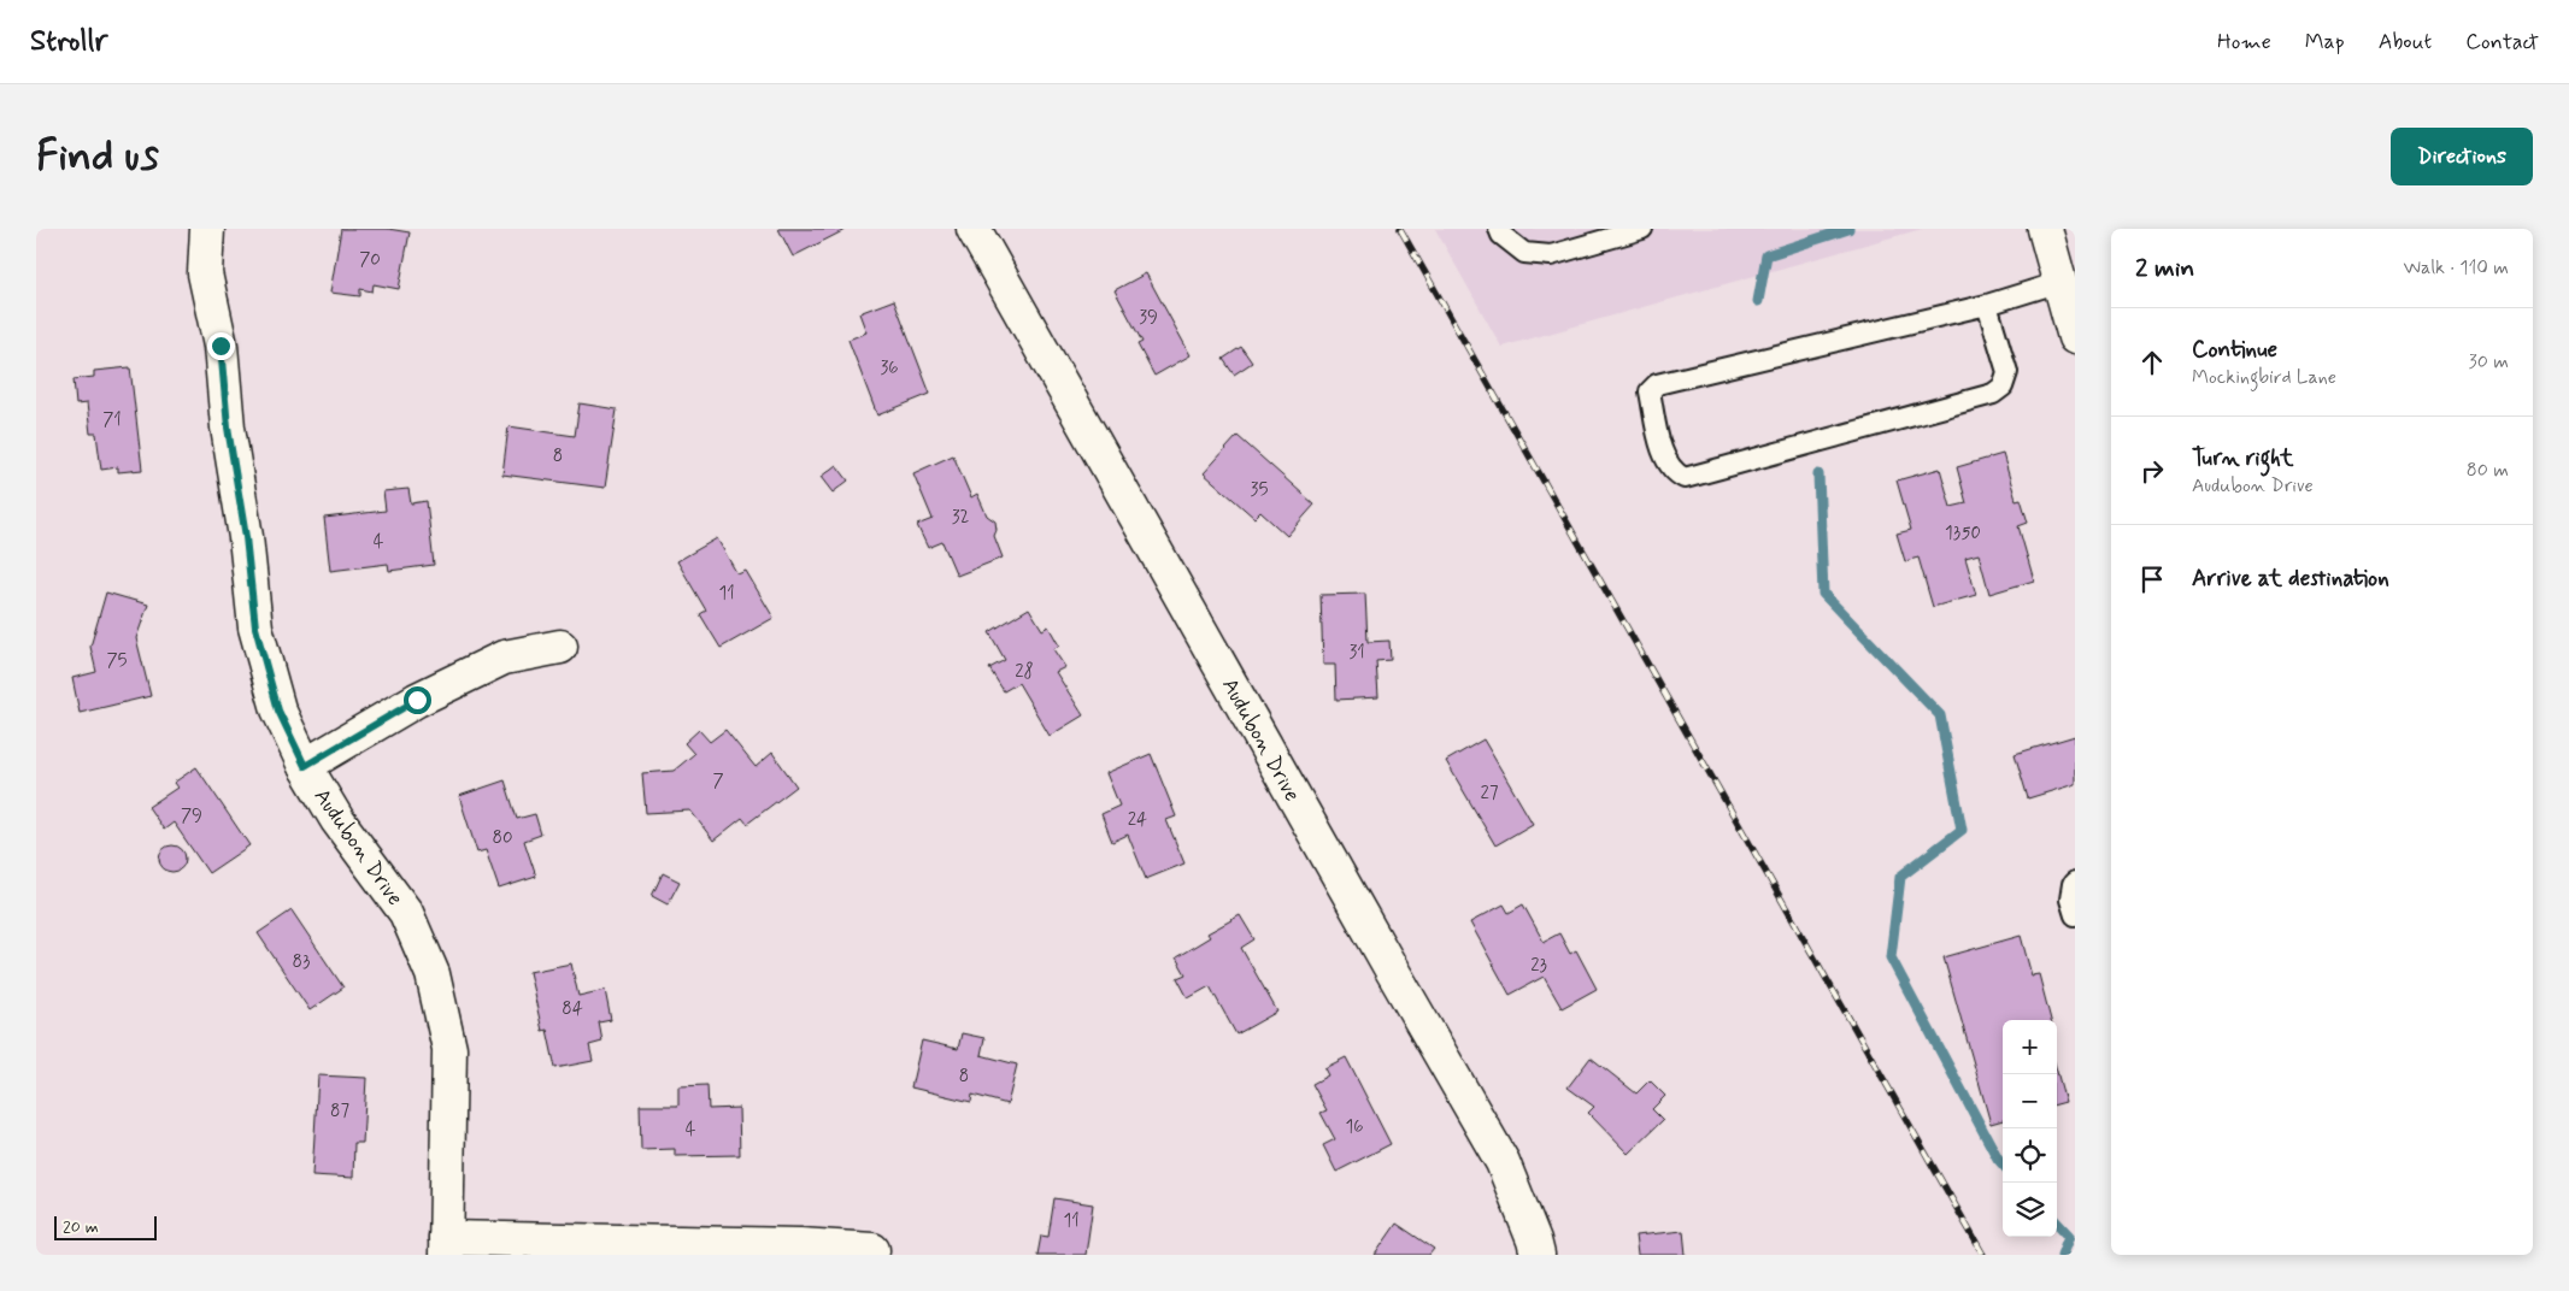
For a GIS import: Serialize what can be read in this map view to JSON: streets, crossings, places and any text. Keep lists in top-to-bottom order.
{
  "streets": {
    "street": ["Audubon Drive"]
  },
  "house_numbers": [
    "70",
    "39",
    "36",
    "71",
    "8",
    "35",
    "32",
    "1350",
    "4",
    "11",
    "31",
    "75",
    "28",
    "7",
    "27",
    "79",
    "24",
    "80",
    "83",
    "23",
    "84",
    "8",
    "87",
    "16",
    "4",
    "11"
  ],
  "scale_bar": "20 m",
  "page": {
    "header": "Strollr",
    "nav": [
      "Home",
      "Map",
      "About",
      "Contact"
    ],
    "buttons": "Directions",
    "title": "Find us",
    "heading": ["2 min", "Walk · 110 m"],
    "list": [
      ["Continue", "Mockingbird Lane", "30 m"],
      ["Turn right", "Audubon Drive", "80 m"],
      "Arrive at destination"
    ],
    "map_buttons": ["+", "−"],
    "scale": "20 m"
  }
}
